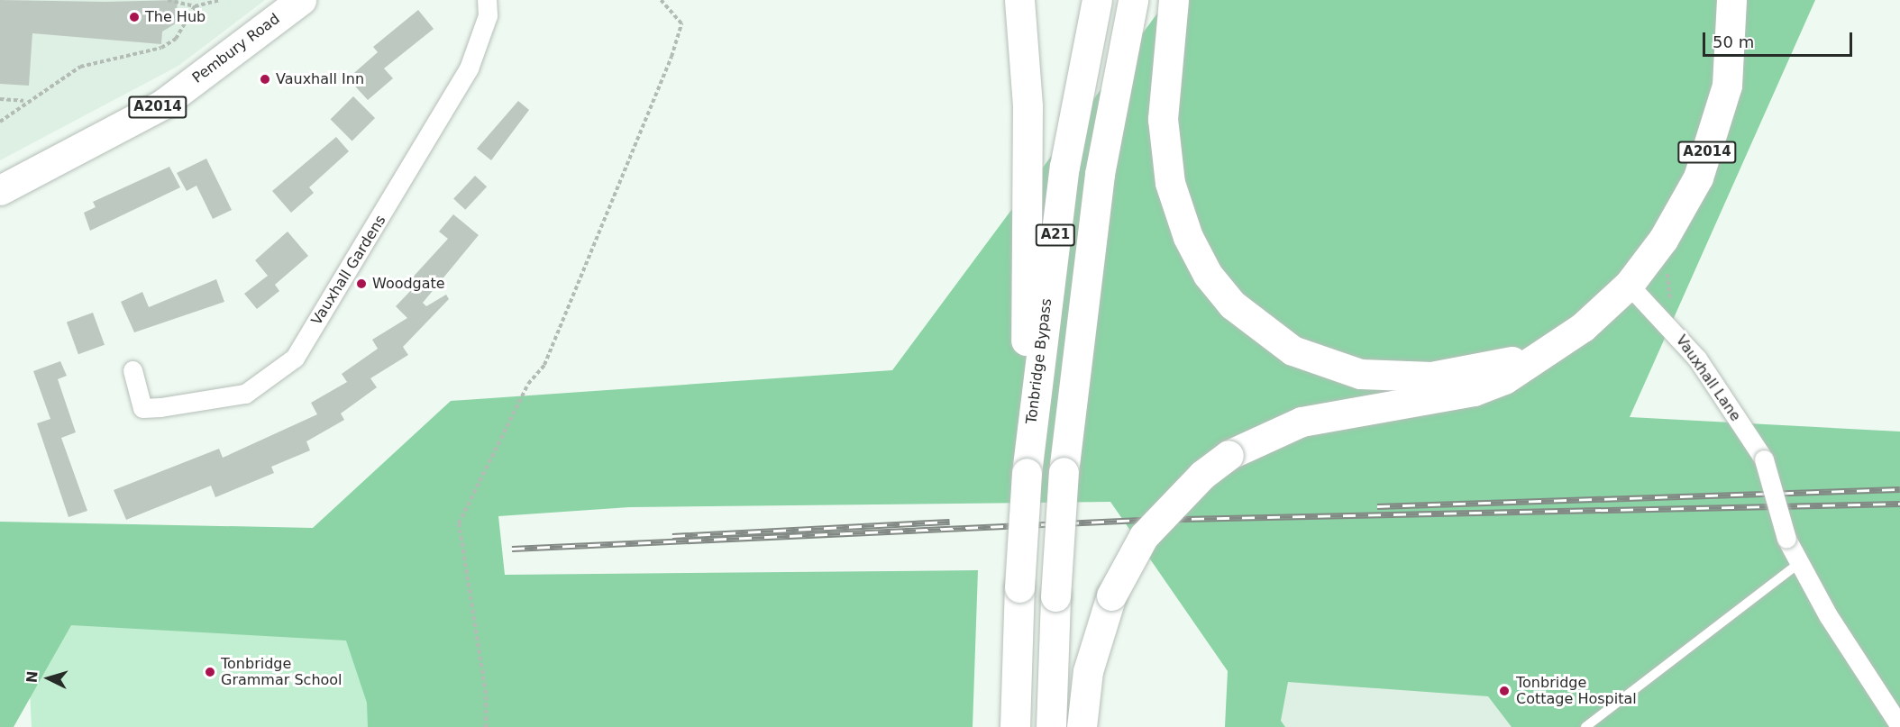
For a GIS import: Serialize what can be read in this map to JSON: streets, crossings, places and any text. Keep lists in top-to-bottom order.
{
  "streets": {
    "main road": [
      "Pembury Road",
      "A2014",
      "A21",
      "Tonbridge Bypass"
    ],
    "street": ["Vauxhall Gardens", "Vauxhall Lane"]
  },
  "crossings": [
    ["A2014", "Vauxhall Lane"]
  ],
  "places": [
    "The Hub",
    "Vauxhall Inn",
    "Woodgate",
    "Tonbridge Grammar School",
    "Tonbridge Cottage Hospital"
  ],
  "scale_bar": "50 m",
  "north": "left"
}
